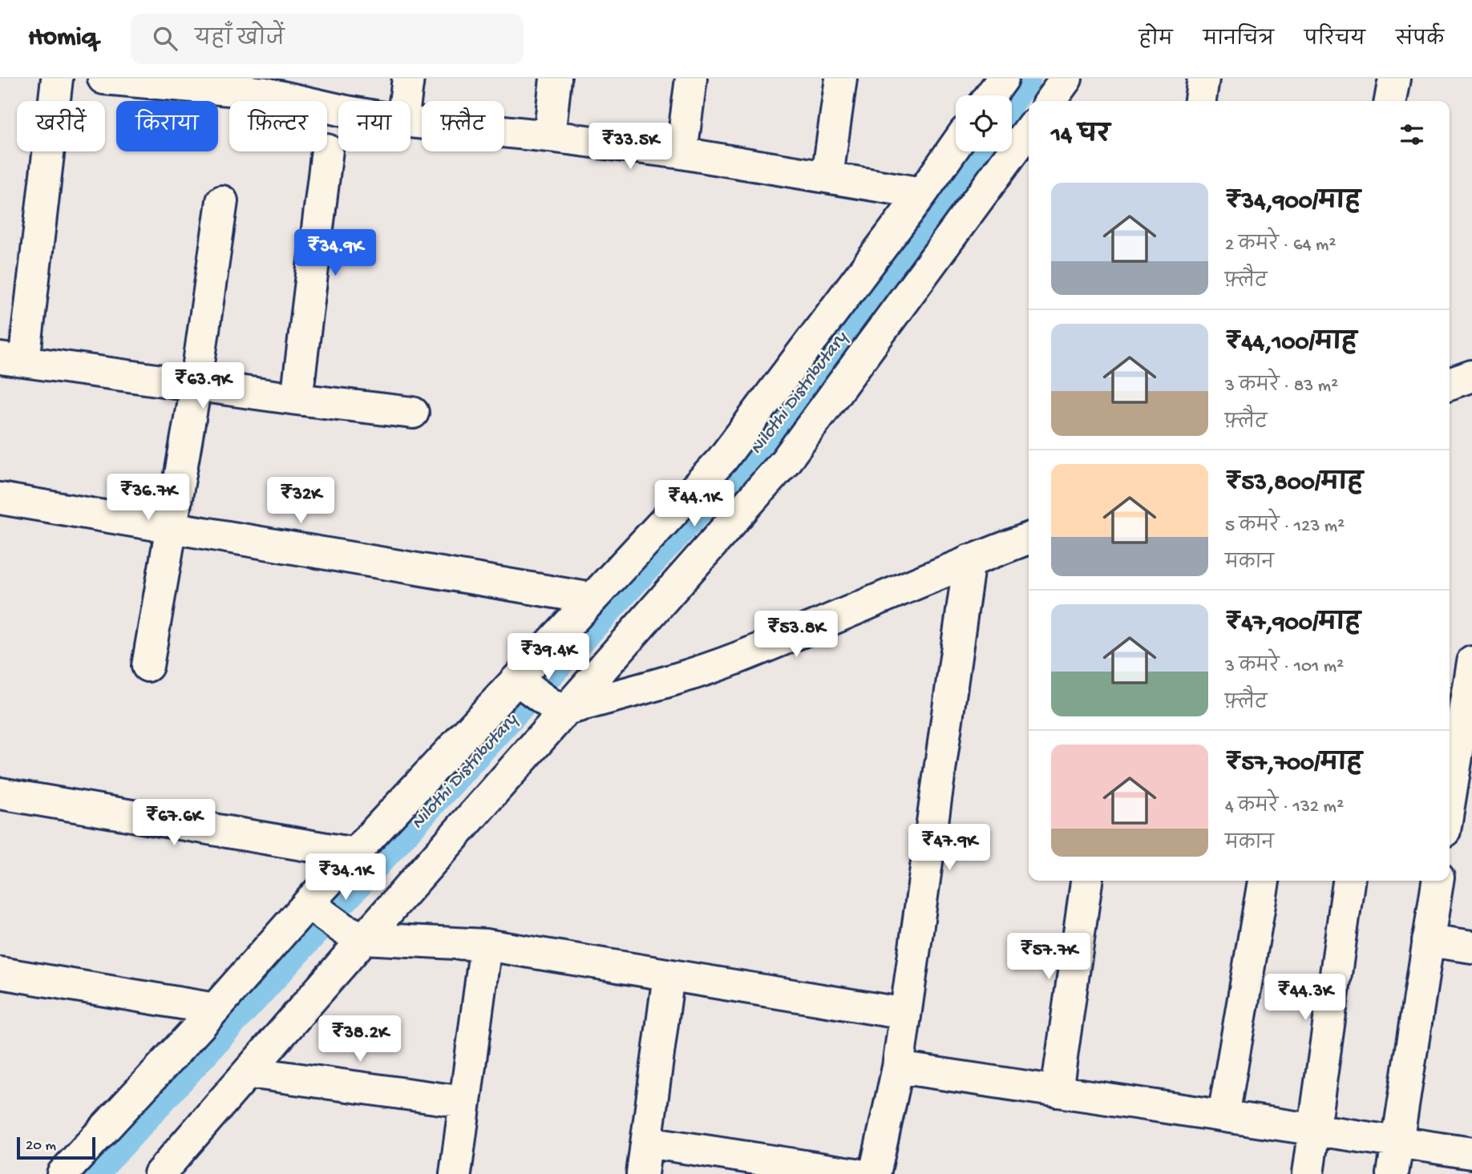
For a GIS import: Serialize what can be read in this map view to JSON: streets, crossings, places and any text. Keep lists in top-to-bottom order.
{
  "water": ["Nilothi Distributary"],
  "scale_bar": "20 m",
  "page": {
    "header": "Homiq",
    "search": "यहाँ खोजें",
    "nav": [
      "होम",
      "मानचित्र",
      "परिचय",
      "संपर्क"
    ],
    "chip": [
      "खरीदें",
      "किराया",
      "फ़िल्टर",
      "नया",
      "फ़्लैट"
    ],
    "heading": "14 घर",
    "price": [
      "₹33.5K",
      "₹34.9K",
      "₹63.9K",
      "₹36.7K",
      "₹32K",
      "₹44.1K",
      "₹53.8K",
      "₹39.4K",
      "₹67.6K",
      "₹47.9K",
      "₹34.1K",
      "₹57.7K",
      "₹44.3K",
      "₹38.2K"
    ],
    "list": [
      {
        "name": "₹34,900/माह",
        "note": "2 कमरे · 64 m² · फ़्लैट"
      },
      {
        "name": "₹44,100/माह",
        "note": "3 कमरे · 83 m² · फ़्लैट"
      },
      {
        "name": "₹53,800/माह",
        "note": "5 कमरे · 123 m² · मकान"
      },
      {
        "name": "₹47,900/माह",
        "note": "3 कमरे · 101 m² · फ़्लैट"
      },
      {
        "name": "₹57,700/माह",
        "note": "4 कमरे · 132 m² · मकान"
      }
    ],
    "scale": "20 m"
  }
}
